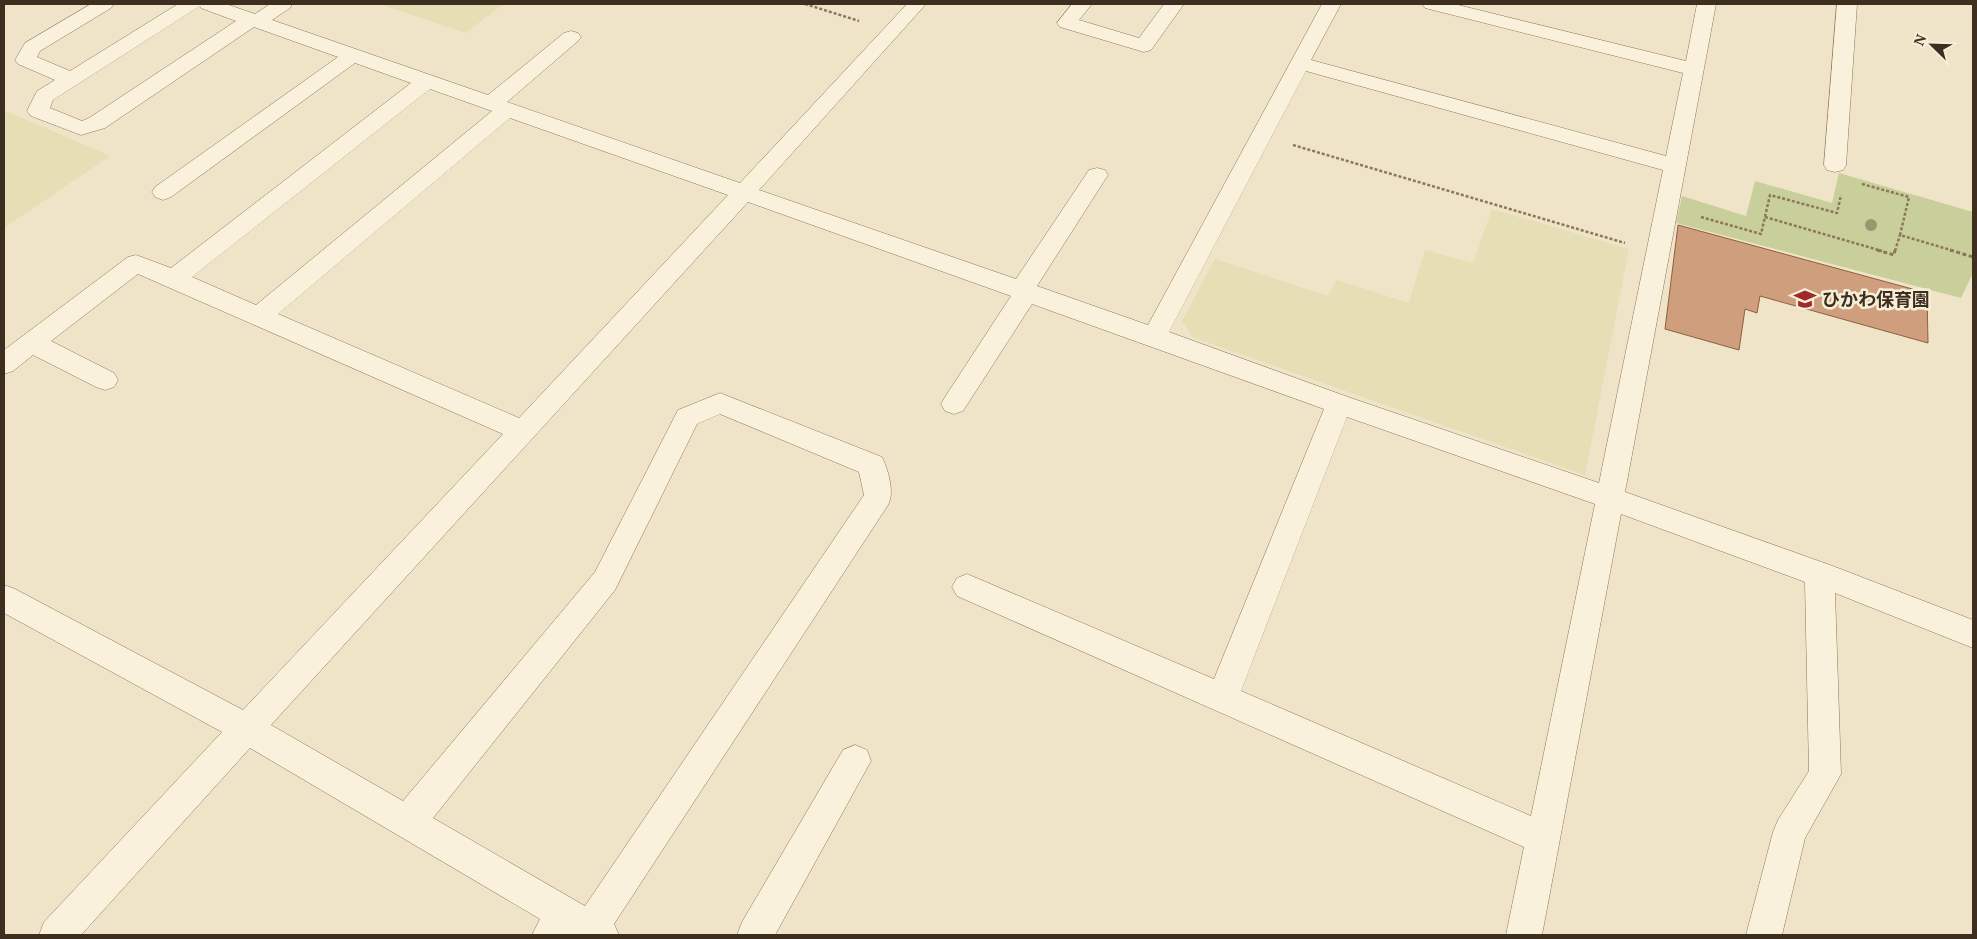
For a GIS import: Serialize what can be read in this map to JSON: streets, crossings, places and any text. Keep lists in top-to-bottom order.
{
  "places": {
    "school or university": ["ひかわ保育園"]
  },
  "north": "top left"
}
